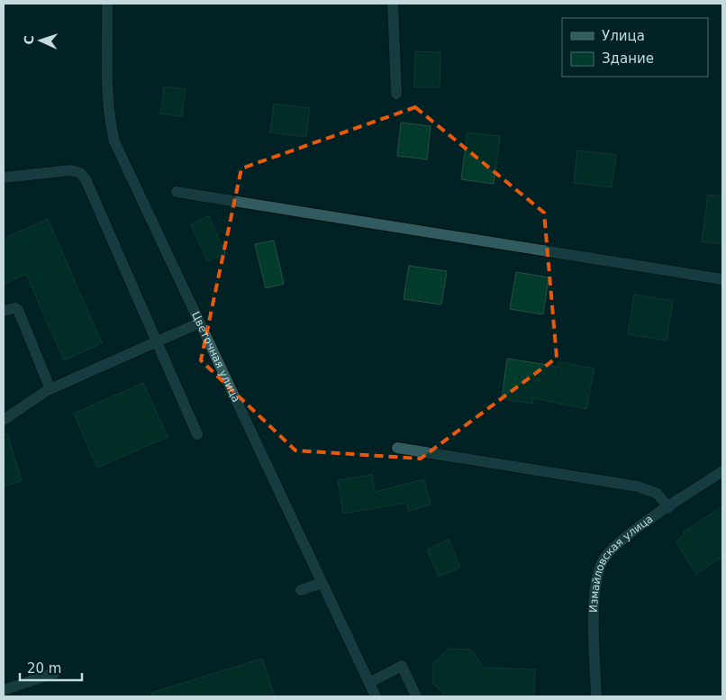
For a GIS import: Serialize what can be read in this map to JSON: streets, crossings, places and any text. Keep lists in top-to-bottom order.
{
  "streets": {
    "street": ["Цветочная улица", "Измайловская улица"]
  },
  "legend": ["Улица", "Здание"],
  "scale_bar": "20 m",
  "north": "left"
}
